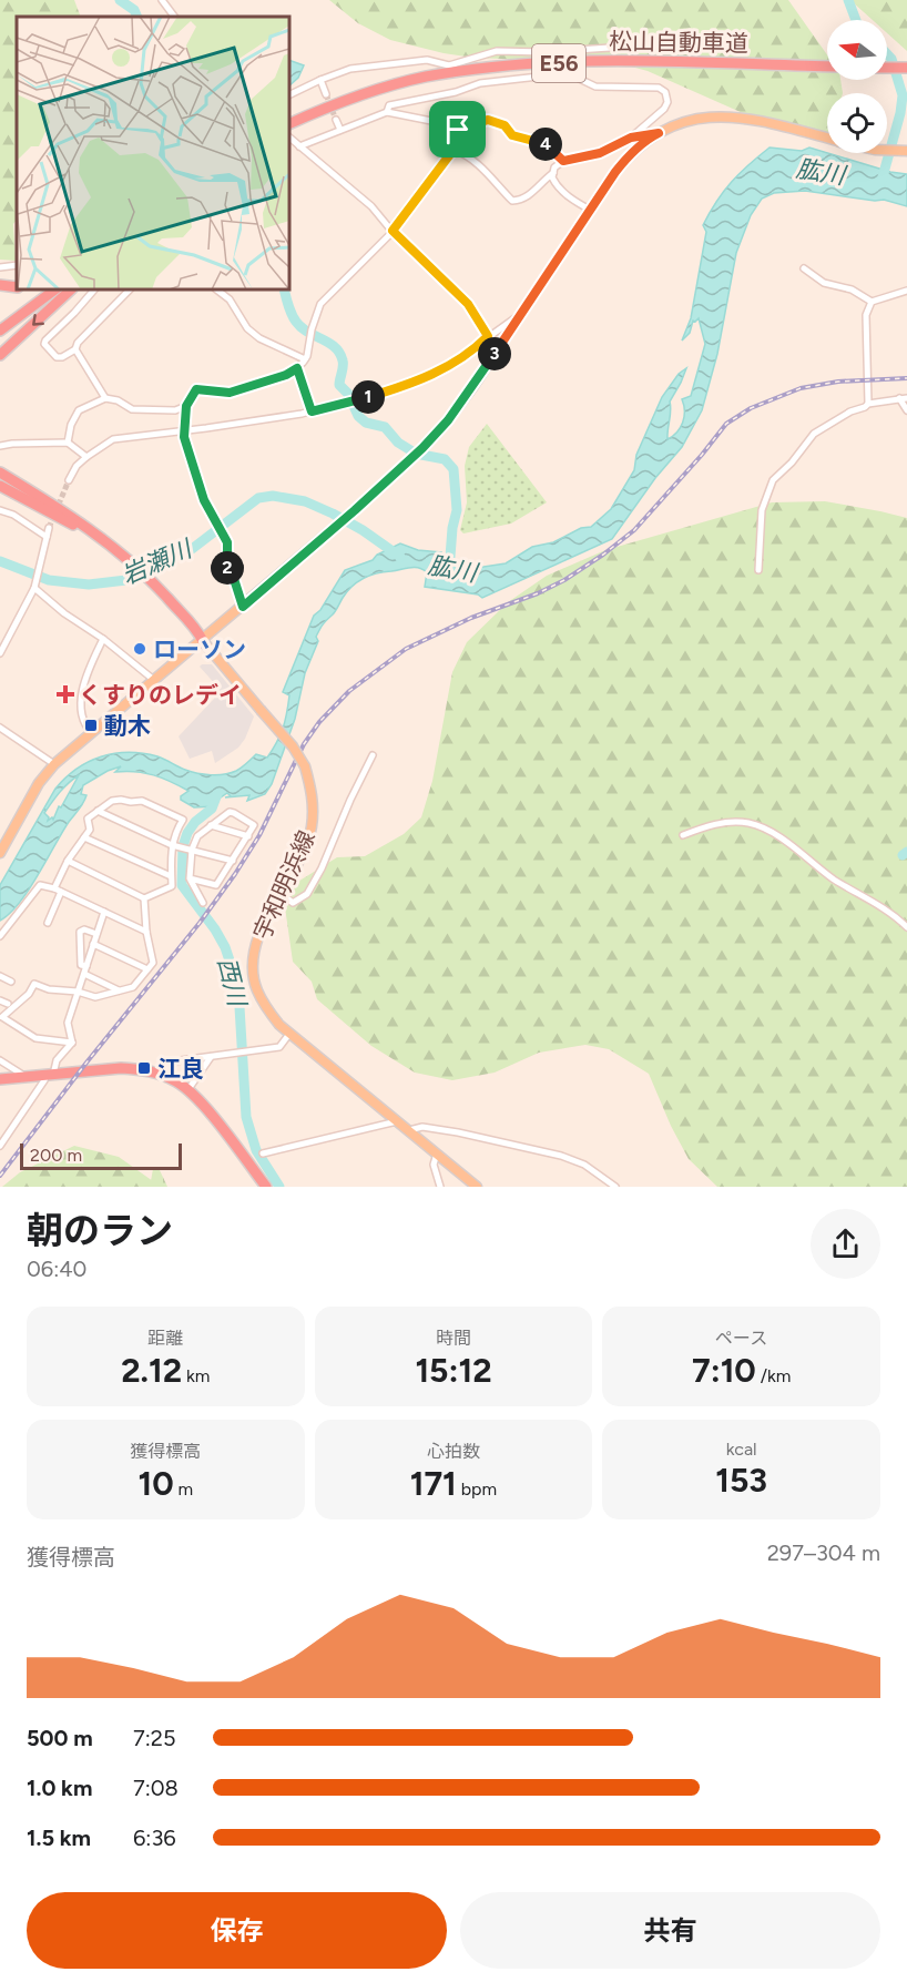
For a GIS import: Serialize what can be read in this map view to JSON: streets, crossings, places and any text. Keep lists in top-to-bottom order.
{
  "streets": {
    "highway": ["松山自動車道", "E56"],
    "main road": ["宇和明浜線"]
  },
  "water": ["肱川", "岩瀬川", "西川"],
  "places": {
    "other": ["ローソン"],
    "health": ["くすりのレデイ"],
    "transit": ["動木", "江良"]
  },
  "scale_bar": "200 m",
  "north": "left",
  "page": {
    "pins": [
      "4",
      "3",
      "1",
      "2"
    ],
    "scale": "200 m",
    "heading": ["朝のラン", "06:40"],
    "stats": [
      ["距離", "2.12 km"],
      ["時間", "15:12"],
      ["ペース", "7:10 /km"],
      ["獲得標高", "10 m"],
      ["心拍数", "171 bpm"],
      ["kcal", "153"]
    ],
    "chart": ["獲得標高", "297–304 m"],
    "list": [
      {
        "name": "500 m",
        "note": "7:25"
      },
      {
        "name": "1.0 km",
        "note": "7:08"
      },
      {
        "name": "1.5 km",
        "note": "6:36"
      }
    ],
    "buttons": ["保存", "共有"]
  }
}
